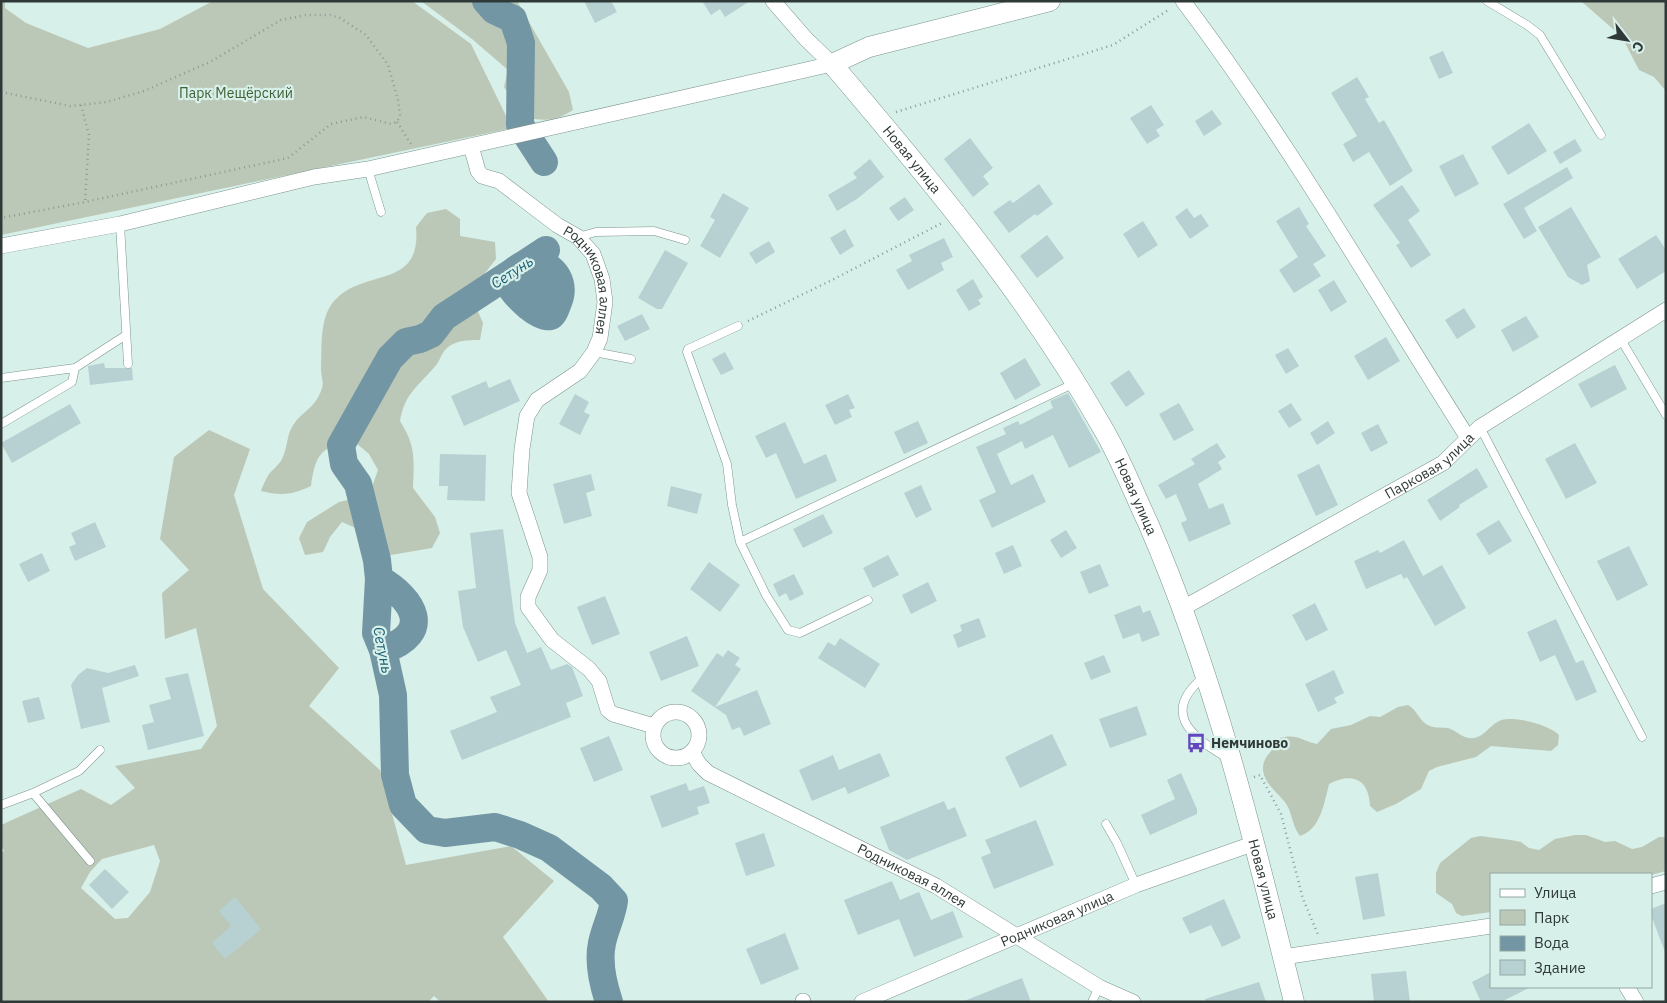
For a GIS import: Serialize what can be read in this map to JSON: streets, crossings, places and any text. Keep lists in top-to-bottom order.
{
  "streets": {
    "street": [
      "Новая улица",
      "Родниковая аллея",
      "Парковая улица",
      "Родниковая улица"
    ]
  },
  "crossings": [
    ["Новая улица", "Парковая улица"],
    ["Новая улица", "Родниковая улица"],
    ["Родниковая аллея", "Родниковая улица"]
  ],
  "water": ["Сетунь"],
  "parks": ["Парк Мещёрский"],
  "places": {
    "bus stop": ["Немчиново"]
  },
  "legend": [
    "Улица",
    "Парк",
    "Вода",
    "Здание"
  ],
  "north": "bottom right"
}
